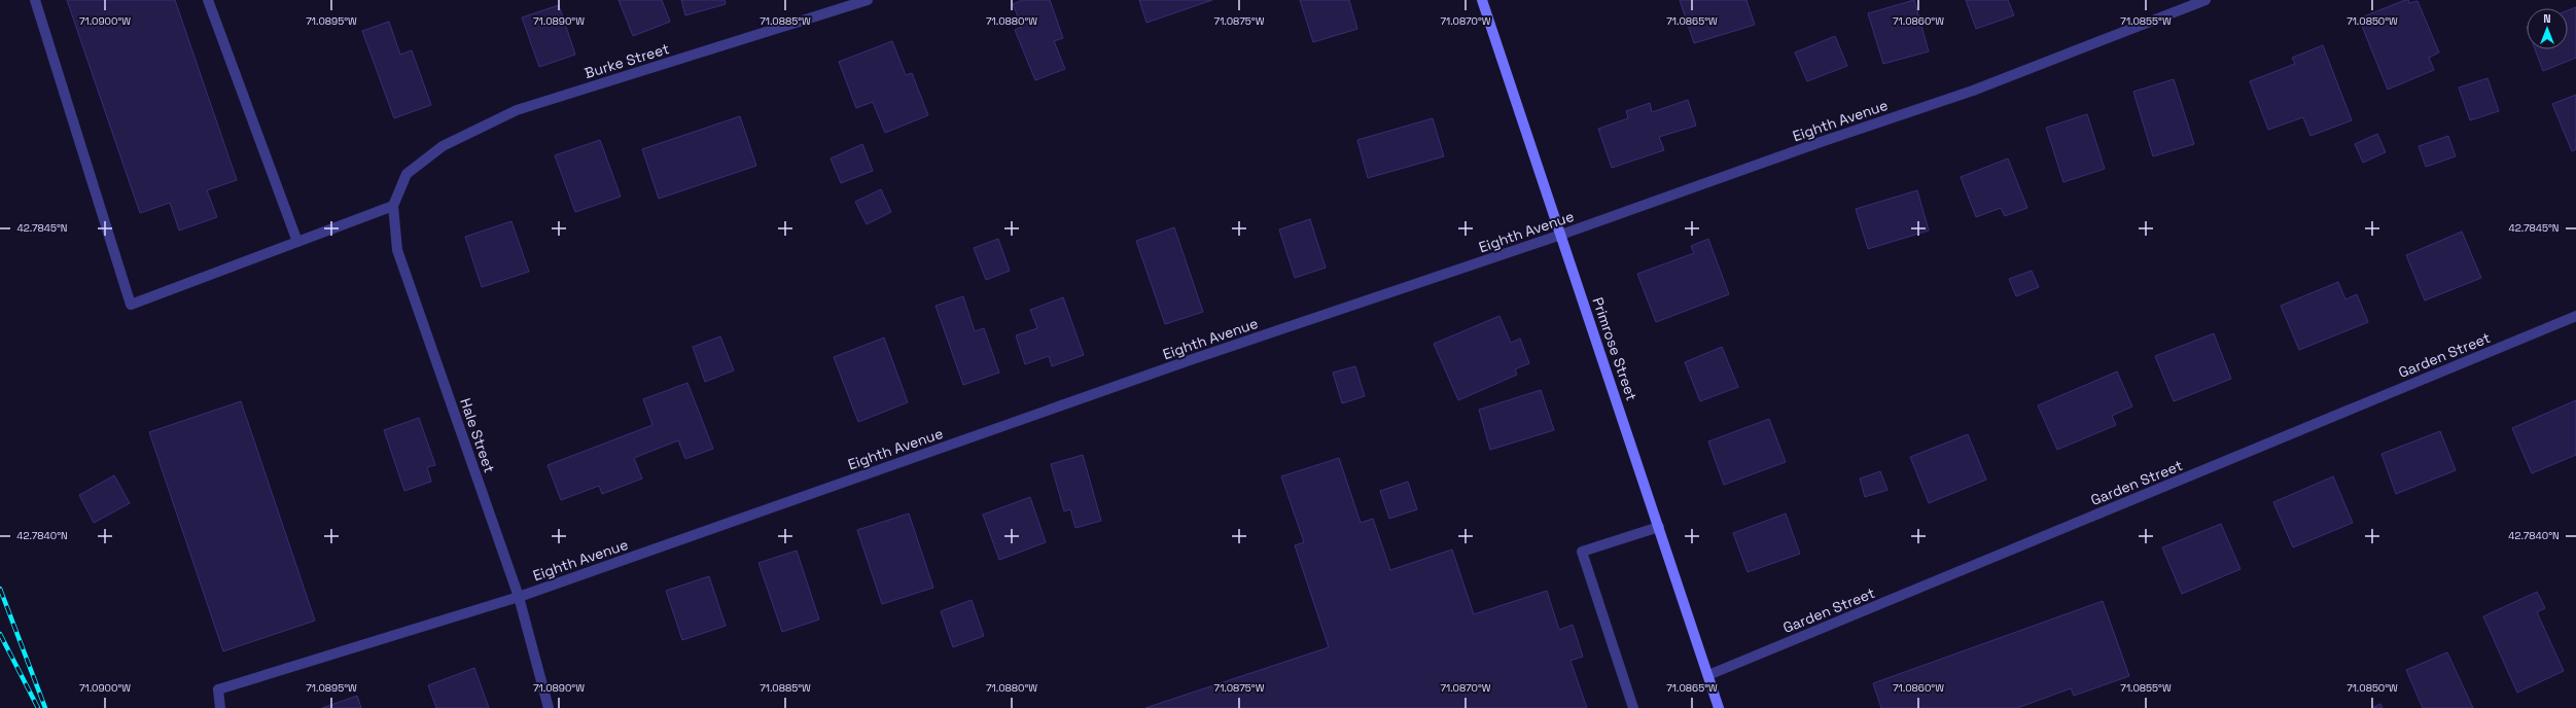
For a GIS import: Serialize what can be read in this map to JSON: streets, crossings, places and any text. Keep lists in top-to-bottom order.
{
  "streets": {
    "main road": ["Primrose Street"],
    "street": [
      "Burke Street",
      "Eighth Avenue",
      "Garden Street",
      "Hale Street"
    ]
  },
  "crossings": [
    ["Burke Street", "Hale Street"],
    ["Eighth Avenue", "Primrose Street"],
    ["Eighth Avenue", "Hale Street"],
    ["Primrose Street", "Garden Street"]
  ],
  "north": "top",
  "coordinates": [
    "71.0900°W",
    "71.0895°W",
    "71.0890°W",
    "71.0885°W",
    "71.0880°W",
    "71.0875°W",
    "71.0870°W",
    "71.0865°W",
    "71.0860°W",
    "71.0855°W",
    "71.0850°W",
    "42.7845°N",
    "42.7840°N"
  ]
}
